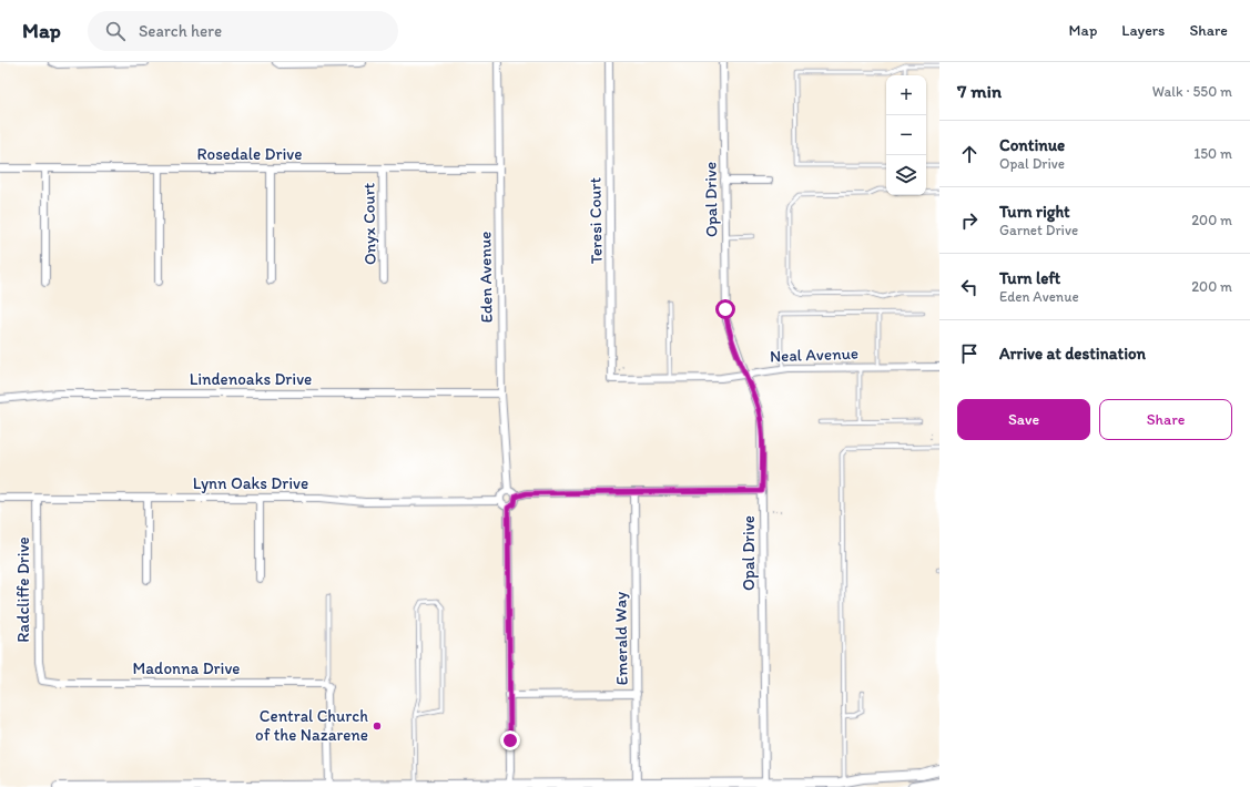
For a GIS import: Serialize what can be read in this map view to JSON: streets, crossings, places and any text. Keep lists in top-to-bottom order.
{
  "streets": {
    "street": [
      "Rosedale Drive",
      "Opal Drive",
      "Teresi Court",
      "Onyx Court",
      "Eden Avenue",
      "Neal Avenue",
      "Lindenoaks Drive",
      "Lynn Oaks Drive",
      "Radcliffe Drive",
      "Emerald Way",
      "Madonna Drive"
    ]
  },
  "crossings": [
    ["Rosedale Drive", "Onyx Court"],
    ["Rosedale Drive", "Eden Avenue"],
    ["Opal Drive", "Neal Avenue"],
    ["Teresi Court", "Neal Avenue"],
    ["Eden Avenue", "Lindenoaks Drive"],
    ["Eden Avenue", "Lynn Oaks Drive"],
    ["Lynn Oaks Drive", "Radcliffe Drive"],
    ["Radcliffe Drive", "Madonna Drive"]
  ],
  "places": ["Central Church of the Nazarene"],
  "page": {
    "header": "Map",
    "search": "Search here",
    "nav": ["Map", "Layers", "Share"],
    "heading": ["7 min", "Walk · 550 m"],
    "map_buttons": ["+", "−"],
    "list": [
      ["Continue", "Opal Drive", "150 m"],
      ["Turn right", "Garnet Drive", "200 m"],
      ["Turn left", "Eden Avenue", "200 m"],
      "Arrive at destination"
    ],
    "buttons": ["Save", "Share"]
  }
}
